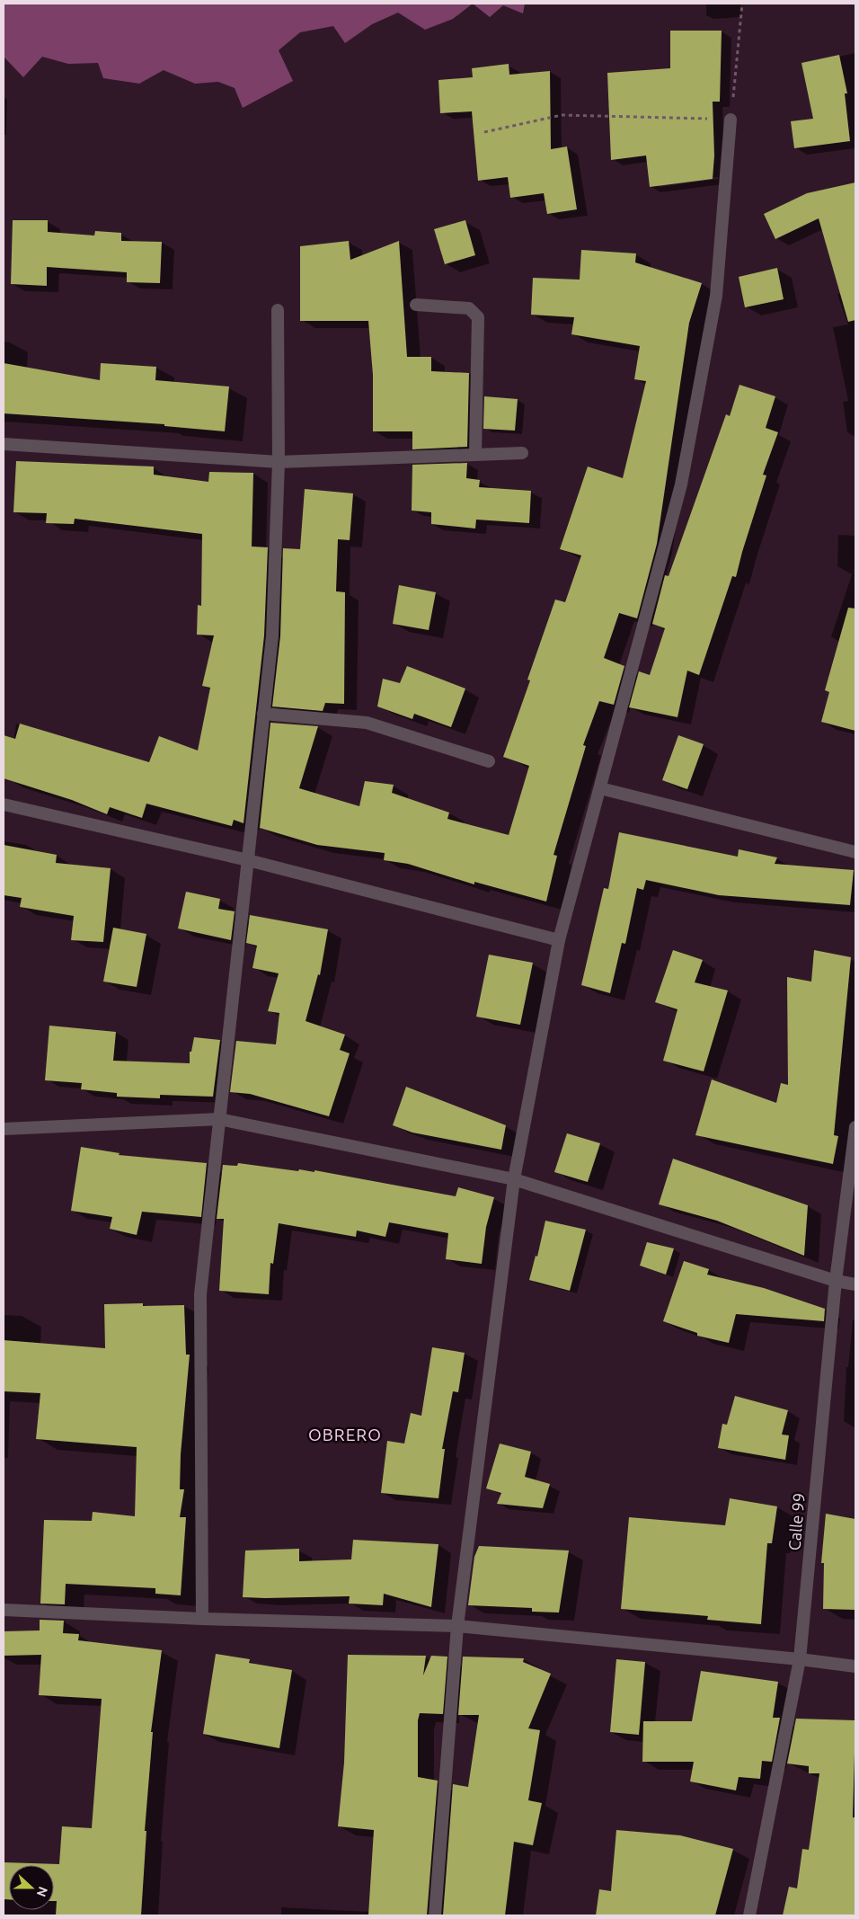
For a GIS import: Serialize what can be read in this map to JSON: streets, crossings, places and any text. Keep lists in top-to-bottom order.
{
  "streets": {
    "street": ["Calle 99"]
  },
  "districts": ["OBRERO"],
  "north": "right"
}
